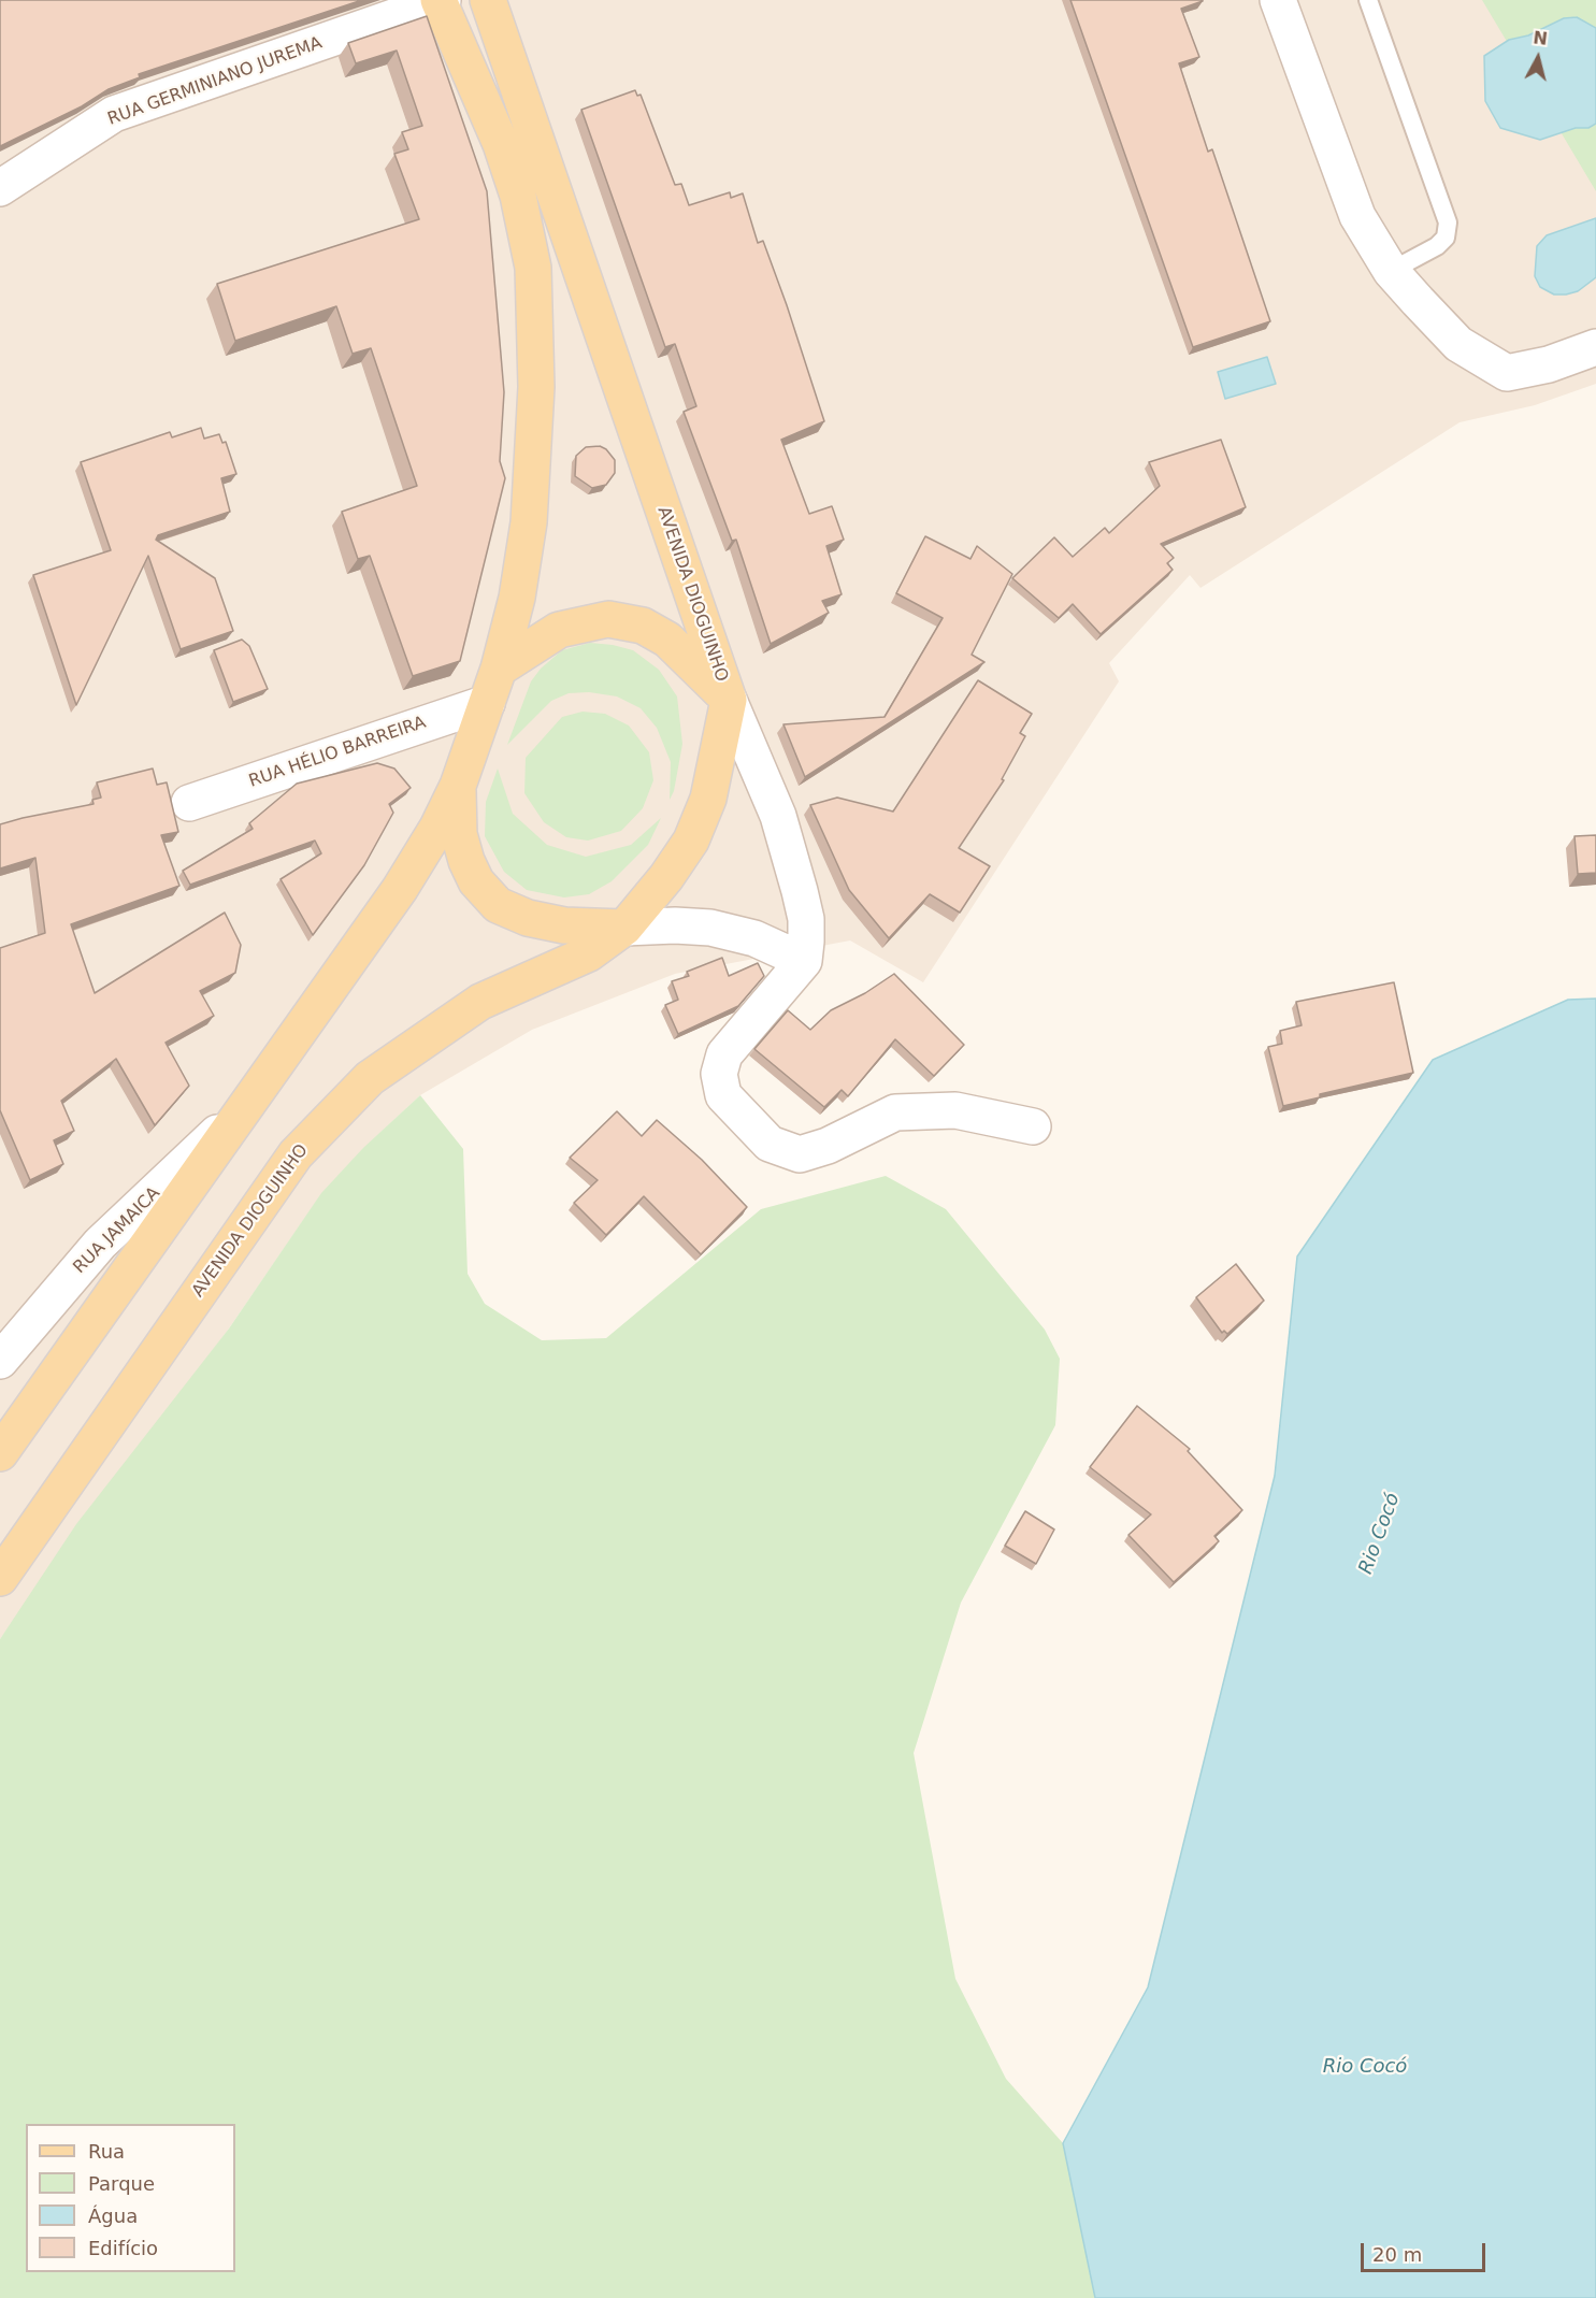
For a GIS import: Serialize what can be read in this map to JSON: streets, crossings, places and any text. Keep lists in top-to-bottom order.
{
  "streets": {
    "main road": ["AVENIDA DIOGUINHO"],
    "street": ["RUA GERMINIANO JUREMA", "RUA HÉLIO BARREIRA", "RUA JAMAICA"]
  },
  "water": ["Rio Cocó"],
  "legend": [
    "Rua",
    "Parque",
    "Água",
    "Edifício"
  ],
  "scale_bar": "20 m",
  "north": "top"
}
